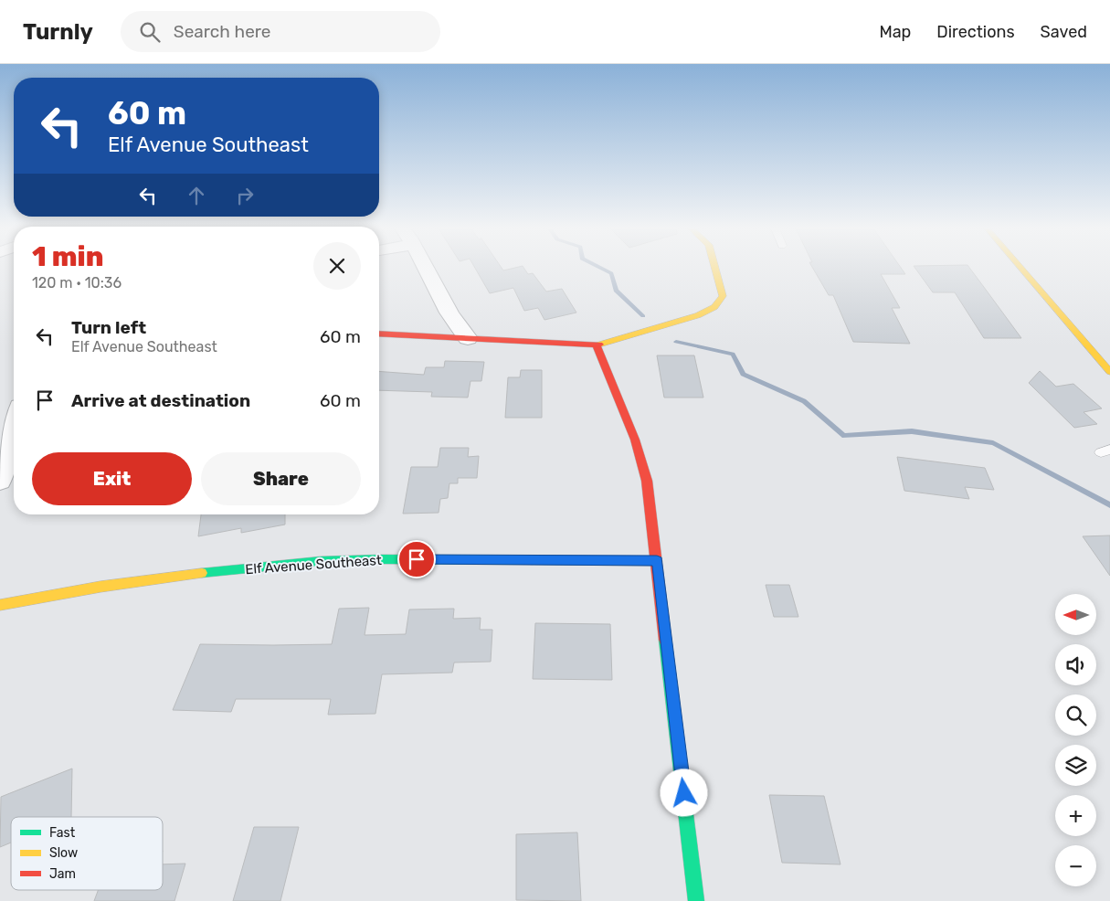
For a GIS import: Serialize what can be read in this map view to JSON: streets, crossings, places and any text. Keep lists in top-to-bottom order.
{
  "streets": {
    "street": ["Elf Avenue Southeast"]
  },
  "legend": ["Fast", "Slow", "Jam"],
  "north": "left",
  "page": {
    "header": "Turnly",
    "search": "Search here",
    "nav": ["Map", "Directions", "Saved"],
    "turn": ["60 m", "Elf Avenue Southeast"],
    "heading": ["1 min", "120 m · 10:36"],
    "list": [
      {
        "name": "Turn left",
        "note": "Elf Avenue Southeast",
        "value": "60 m"
      },
      {
        "name": "Arrive at destination",
        "value": "60 m"
      }
    ],
    "buttons": ["Exit", "Share"],
    "map_buttons": ["+", "−"]
  }
}
